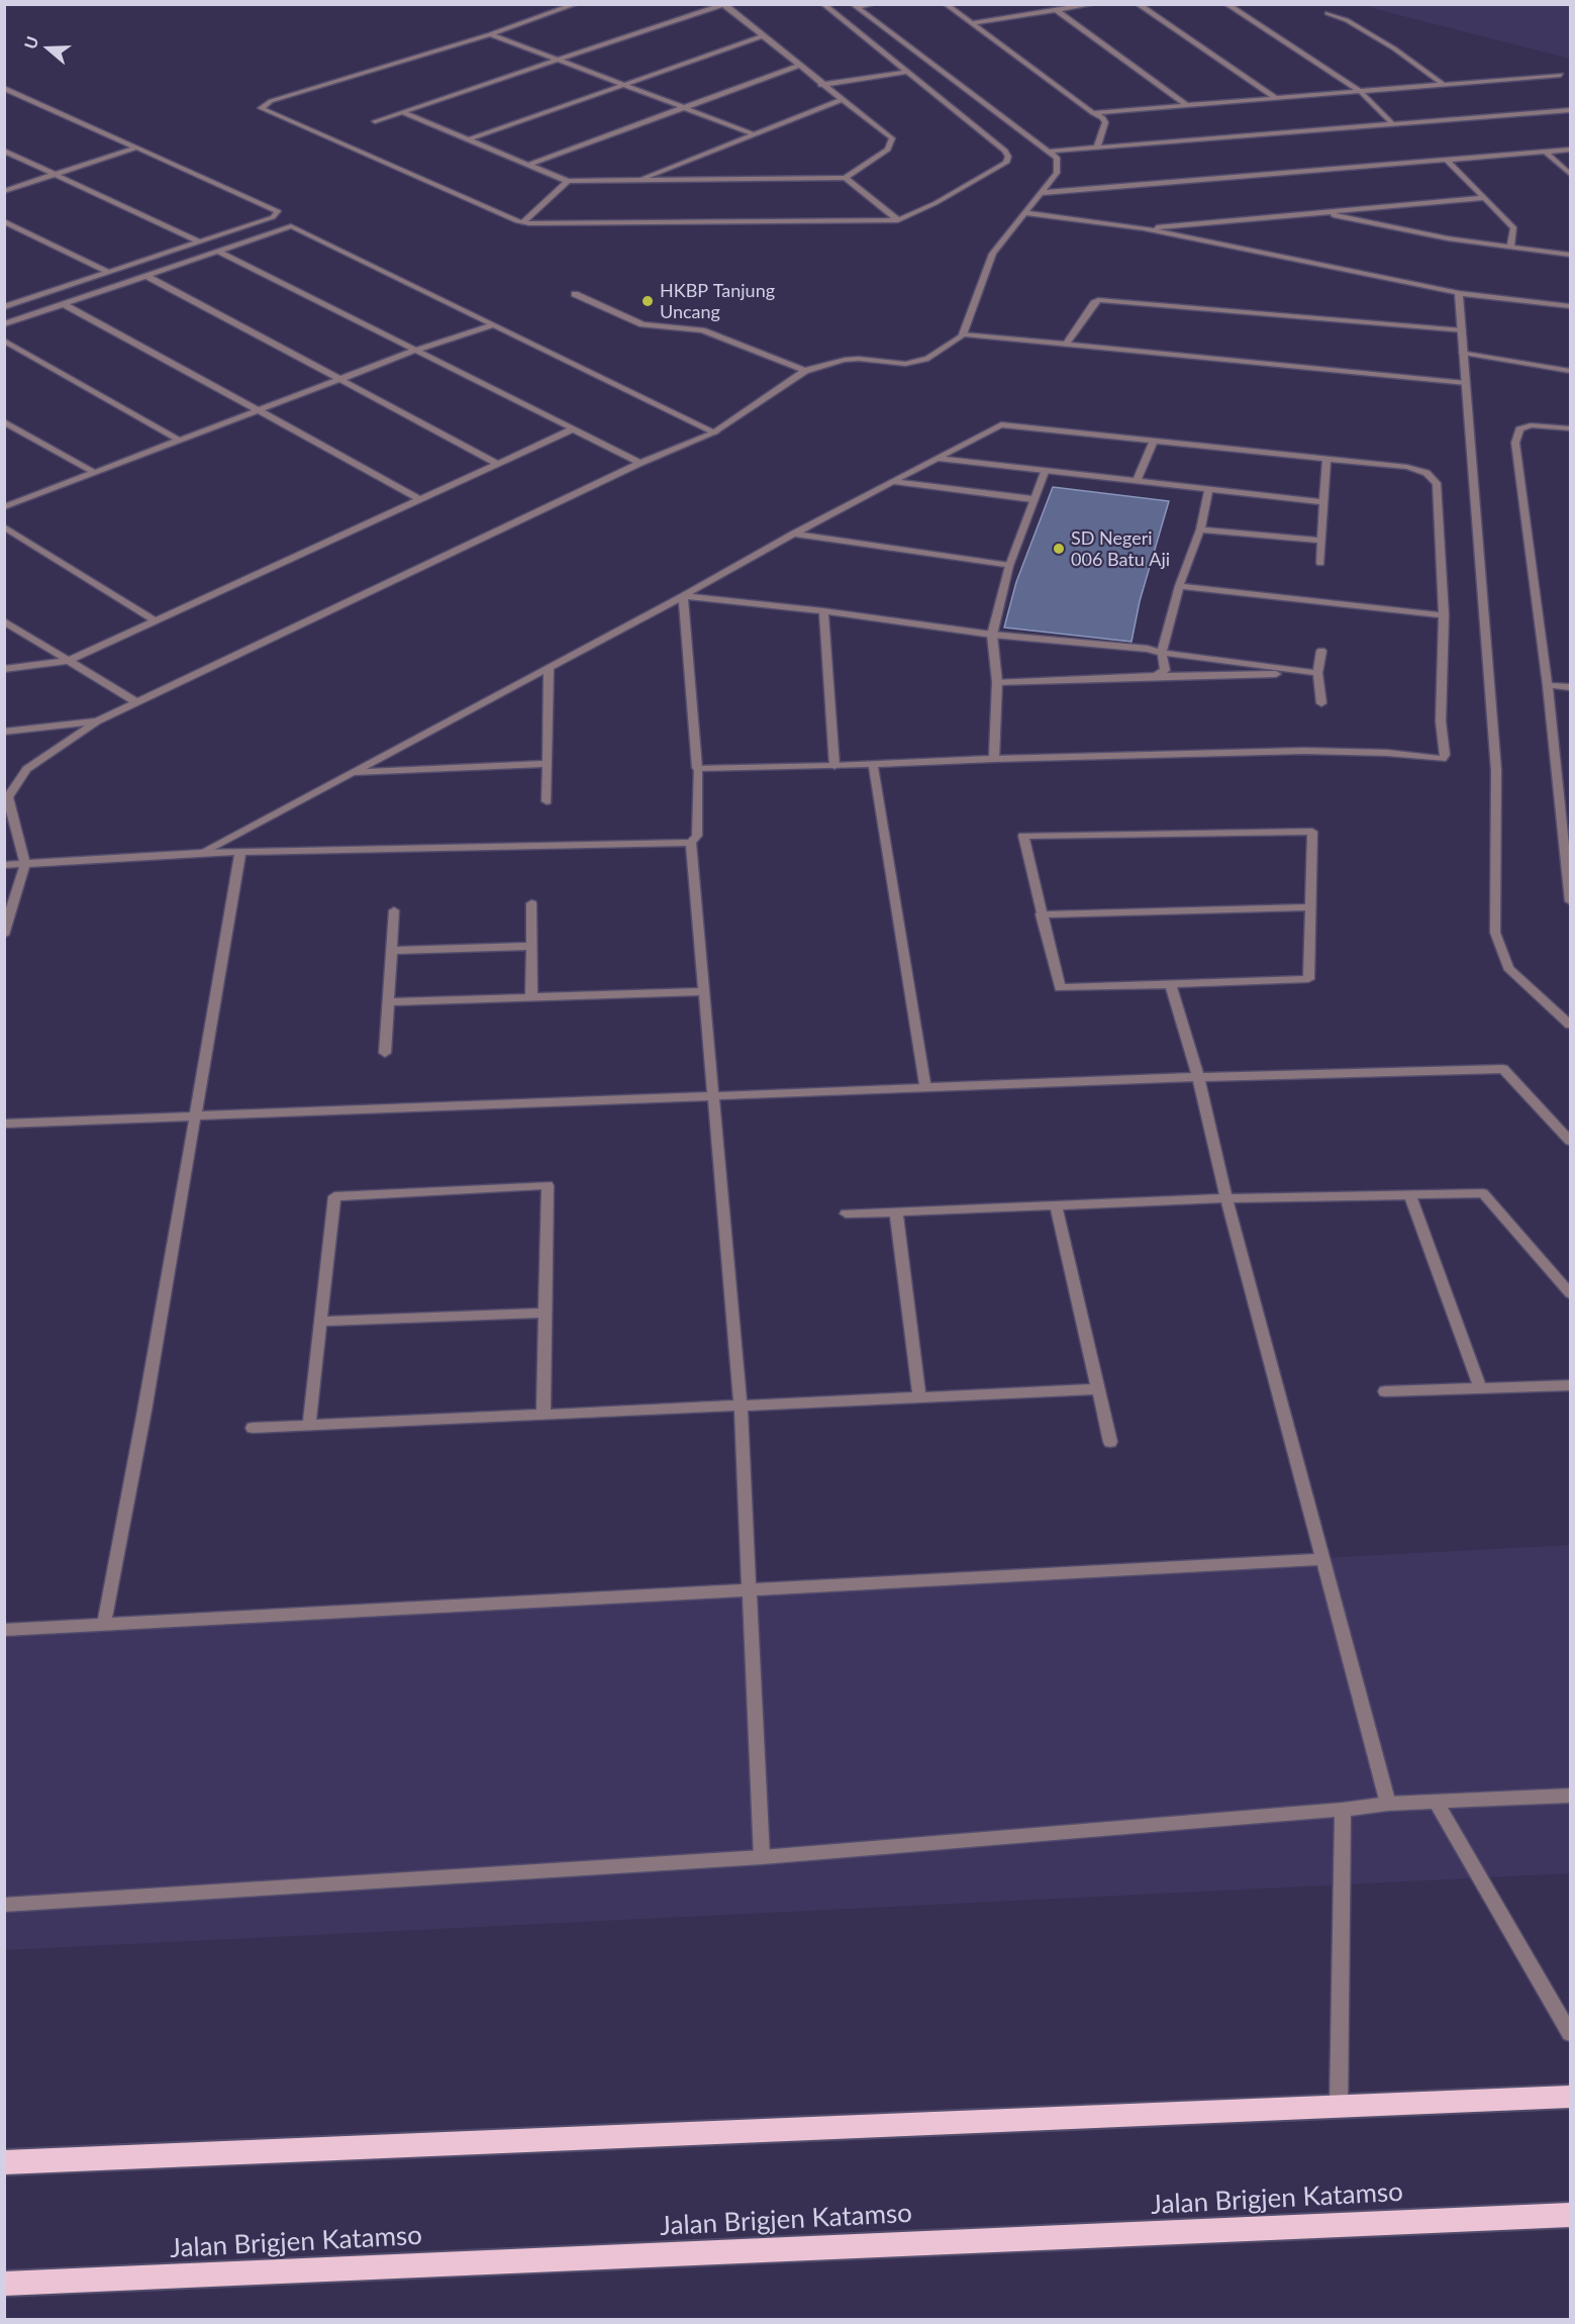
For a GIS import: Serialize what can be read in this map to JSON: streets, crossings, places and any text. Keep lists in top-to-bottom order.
{
  "streets": {
    "highway": ["Jalan Brigjen Katamso"]
  },
  "places": ["HKBP Tanjung Uncang", "SD Negeri 006 Batu Aji"],
  "north": "left"
}
